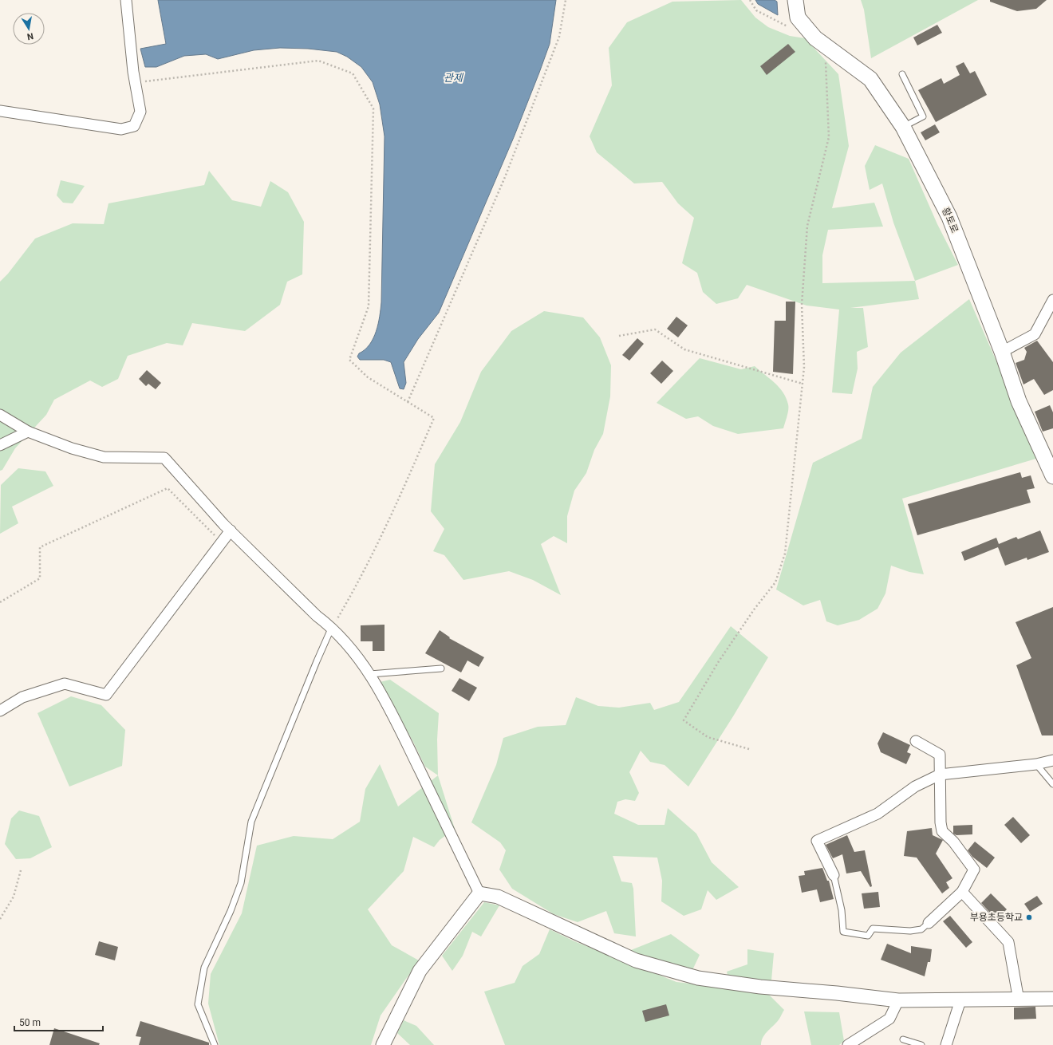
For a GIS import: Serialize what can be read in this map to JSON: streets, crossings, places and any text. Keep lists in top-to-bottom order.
{
  "streets": {
    "main road": ["황토로"]
  },
  "water": ["관제"],
  "places": ["부용초등학교"],
  "scale_bar": "50 m",
  "north": "bottom"
}
